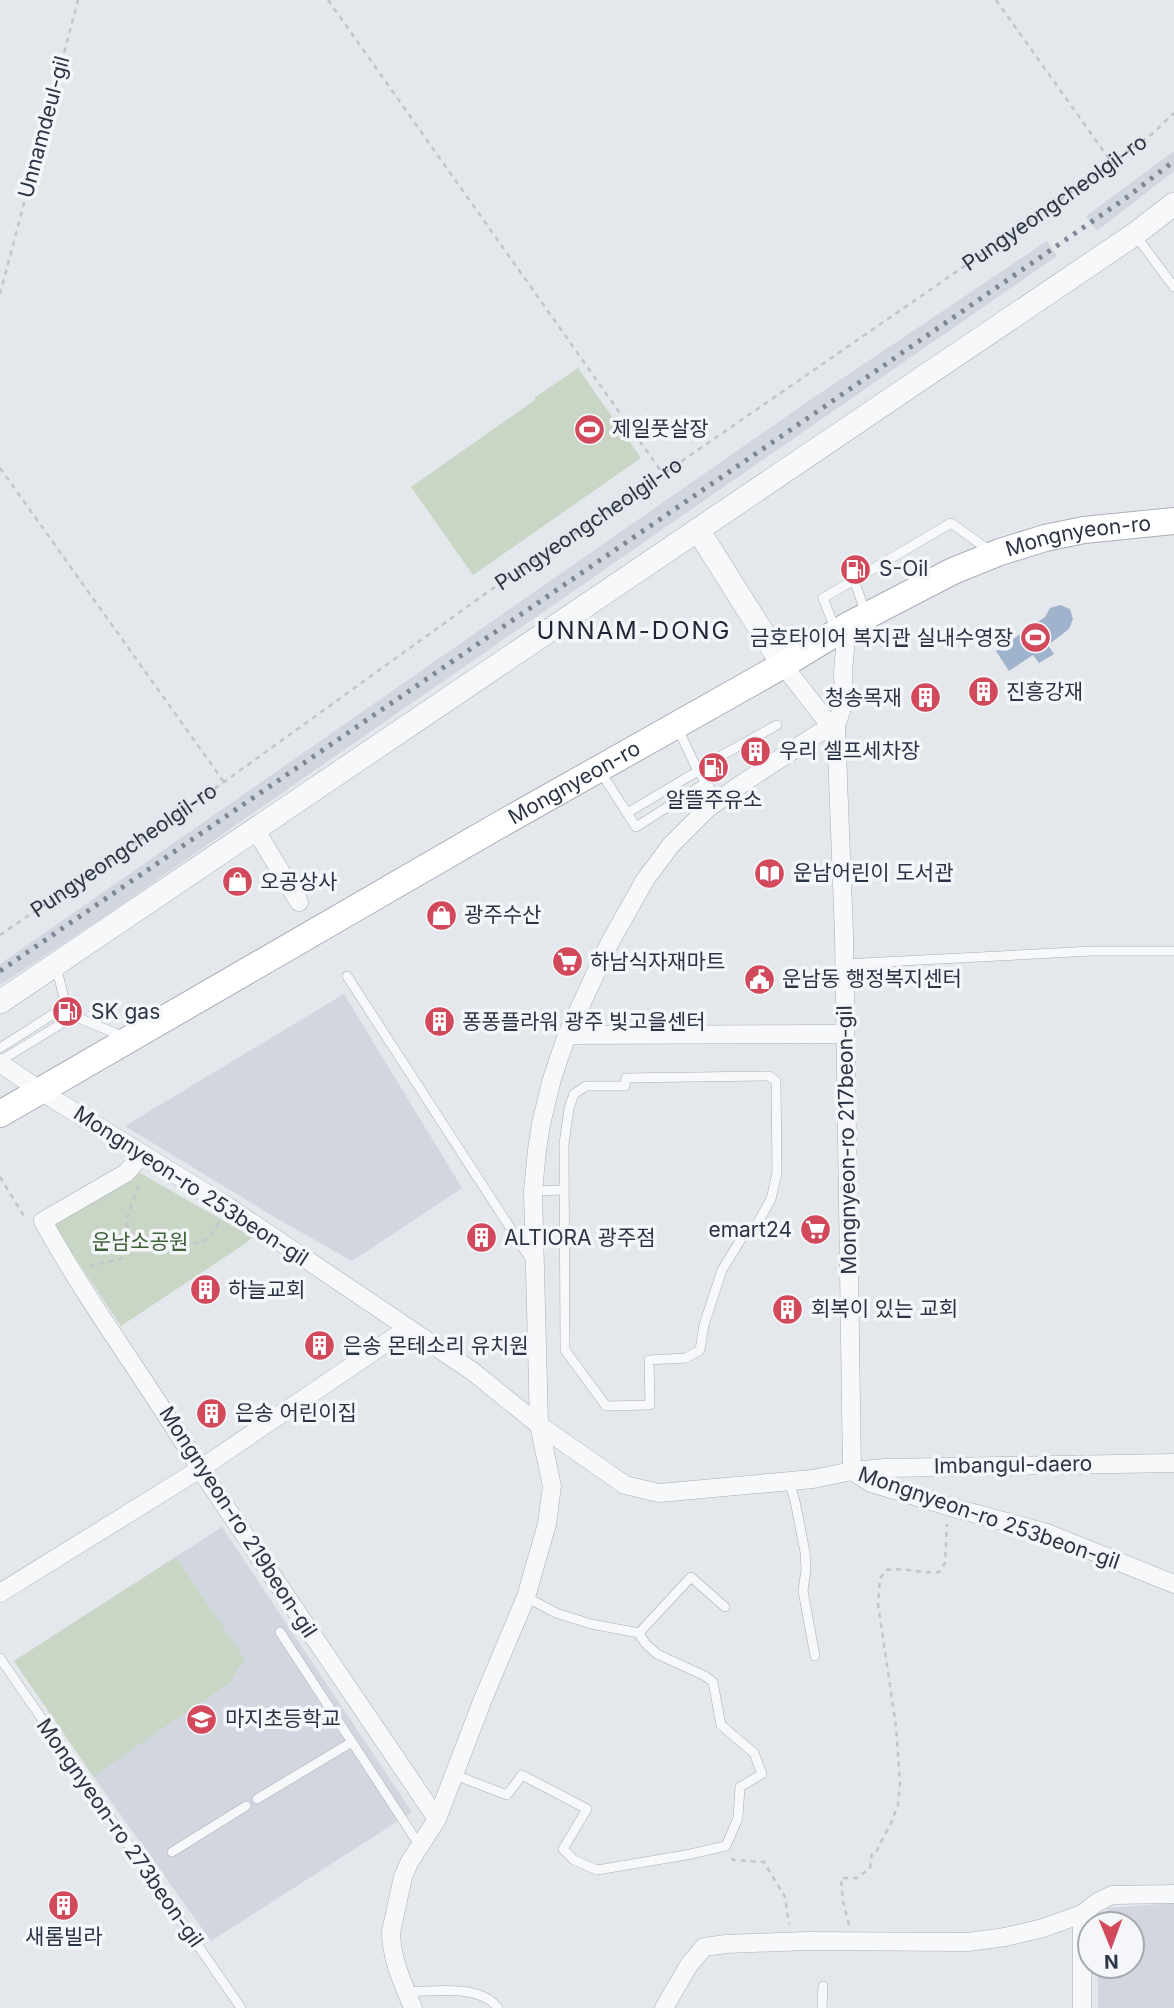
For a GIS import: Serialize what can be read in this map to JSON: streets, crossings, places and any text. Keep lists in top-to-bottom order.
{
  "streets": {
    "main road": ["Mongnyeon-ro"],
    "street": [
      "Mongnyeon-ro 217beon-gil",
      "Mongnyeon-ro 253beon-gil",
      "Imbangul-daero",
      "Mongnyeon-ro 219beon-gil"
    ],
    "lane": ["Mongnyeon-ro 273beon-gil"],
    "path": ["Unnamdeul-gil", "Pungyeongcheolgil-ro"]
  },
  "crossings": [
    ["Mongnyeon-ro", "Mongnyeon-ro 217beon-gil"],
    ["Mongnyeon-ro", "Mongnyeon-ro 253beon-gil"],
    ["Mongnyeon-ro 217beon-gil", "Mongnyeon-ro 253beon-gil"],
    ["Mongnyeon-ro 217beon-gil", "Imbangul-daero"],
    ["Mongnyeon-ro 253beon-gil", "Imbangul-daero"],
    ["Mongnyeon-ro 253beon-gil", "Mongnyeon-ro 219beon-gil"]
  ],
  "districts": ["UNNAM-DONG"],
  "parks": ["운남소공원"],
  "places": {
    "sports": ["제일풋살장", "금호타이어 복지관 실내수영장"],
    "fuel station": ["S-Oil", "알뜰주유소", "SK gas"],
    "building": [
      "진흥강재",
      "청송목재",
      "우리 셀프세차장",
      "퐁퐁플라워 광주 빛고을센터",
      "ALTIORA 광주점",
      "하늘교회",
      "회복이 있는 교회",
      "은송 몬테소리 유치원",
      "은송 어린이집",
      "새롬빌라"
    ],
    "library": ["운남어린이 도서관"],
    "shop": ["오공상사", "광주수산"],
    "supermarket": ["하남식자재마트", "emart24"],
    "public building": ["운남동 행정복지센터"],
    "school or university": ["마지초등학교"]
  },
  "north": "bottom"
}
